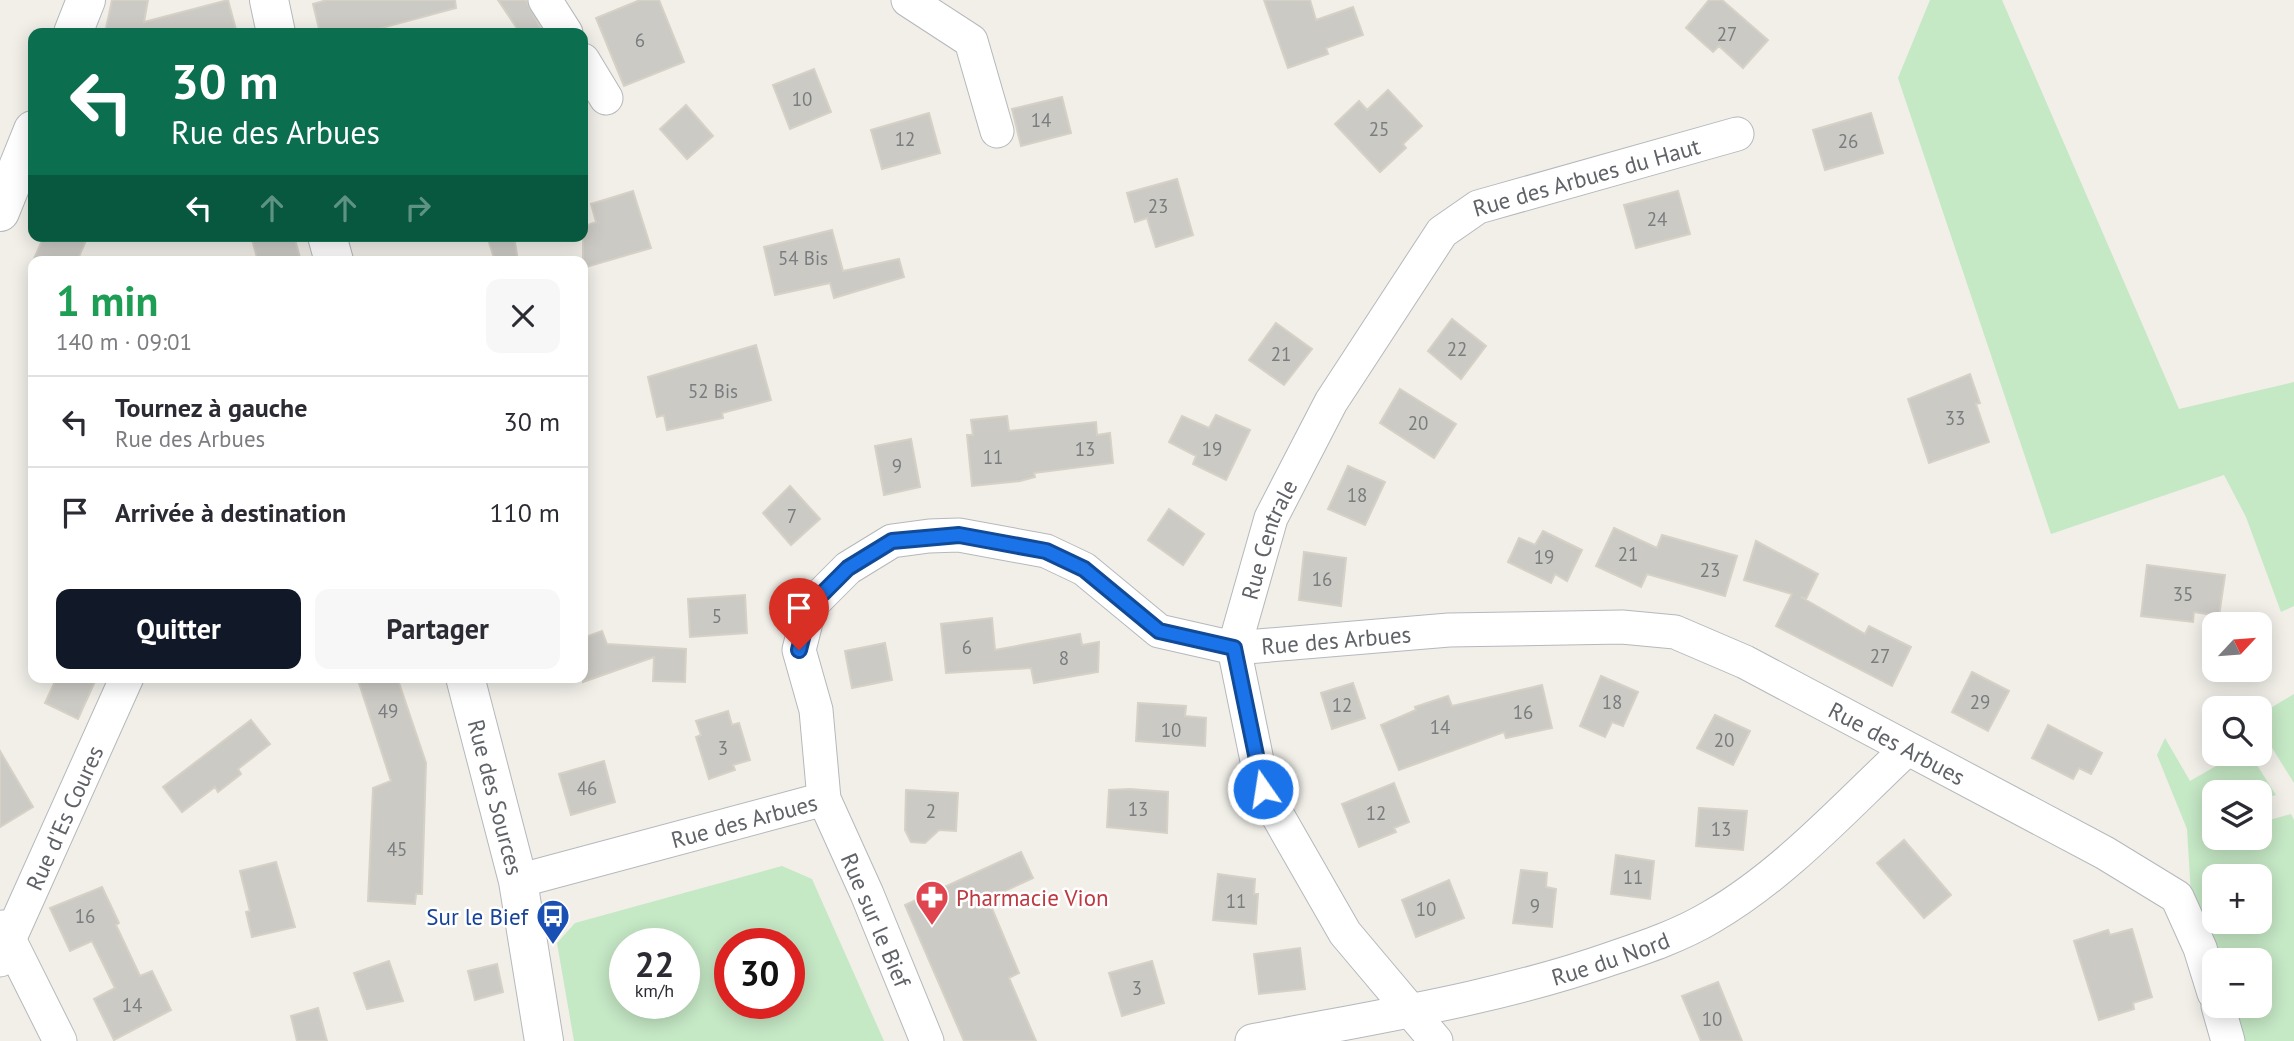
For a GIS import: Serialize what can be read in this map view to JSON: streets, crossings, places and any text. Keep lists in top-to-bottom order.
{
  "streets": {
    "street": [
      "Rue des Arbues du Haut",
      "Rue Centrale",
      "Rue des Arbues",
      "Rue des Sources",
      "Rue d'Es Coures",
      "Rue sur le Bief",
      "Rue du Nord"
    ]
  },
  "crossings": [
    ["Rue des Arbues du Haut", "Rue Centrale"],
    ["Rue Centrale", "Rue des Arbues"],
    ["Rue Centrale", "Rue du Nord"],
    ["Rue des Arbues", "Rue des Sources"],
    ["Rue des Arbues", "Rue sur le Bief"],
    ["Rue des Arbues", "Rue du Nord"]
  ],
  "places": {
    "pharmacy": ["Pharmacie Vion"],
    "bus stop": ["Sur le Bief"]
  },
  "house_numbers": [
    "27",
    "6",
    "10",
    "14",
    "25",
    "12",
    "26",
    "23",
    "24",
    "54 Bis",
    "22",
    "21",
    "52 Bis",
    "33",
    "20",
    "13",
    "19",
    "11",
    "9",
    "18",
    "7",
    "21",
    "19",
    "23",
    "16",
    "35",
    "5",
    "6",
    "27",
    "8",
    "18",
    "29",
    "12",
    "49",
    "16",
    "14",
    "10",
    "20",
    "3",
    "46",
    "13",
    "2",
    "12",
    "13",
    "45",
    "11",
    "11",
    "9",
    "10",
    "16",
    "3",
    "14",
    "10"
  ],
  "north": "top right",
  "page": {
    "turn": ["30 m", "Rue des Arbues"],
    "heading": ["1 min", "140 m · 09:01"],
    "list": [
      {
        "name": "Tournez à gauche",
        "note": "Rue des Arbues",
        "value": "30 m"
      },
      {
        "name": "Arrivée à destination",
        "value": "110 m"
      }
    ],
    "buttons": ["Quitter", "Partager"],
    "map_buttons": ["+", "−"],
    "speed": "22 km/h",
    "limit": "30"
  }
}
